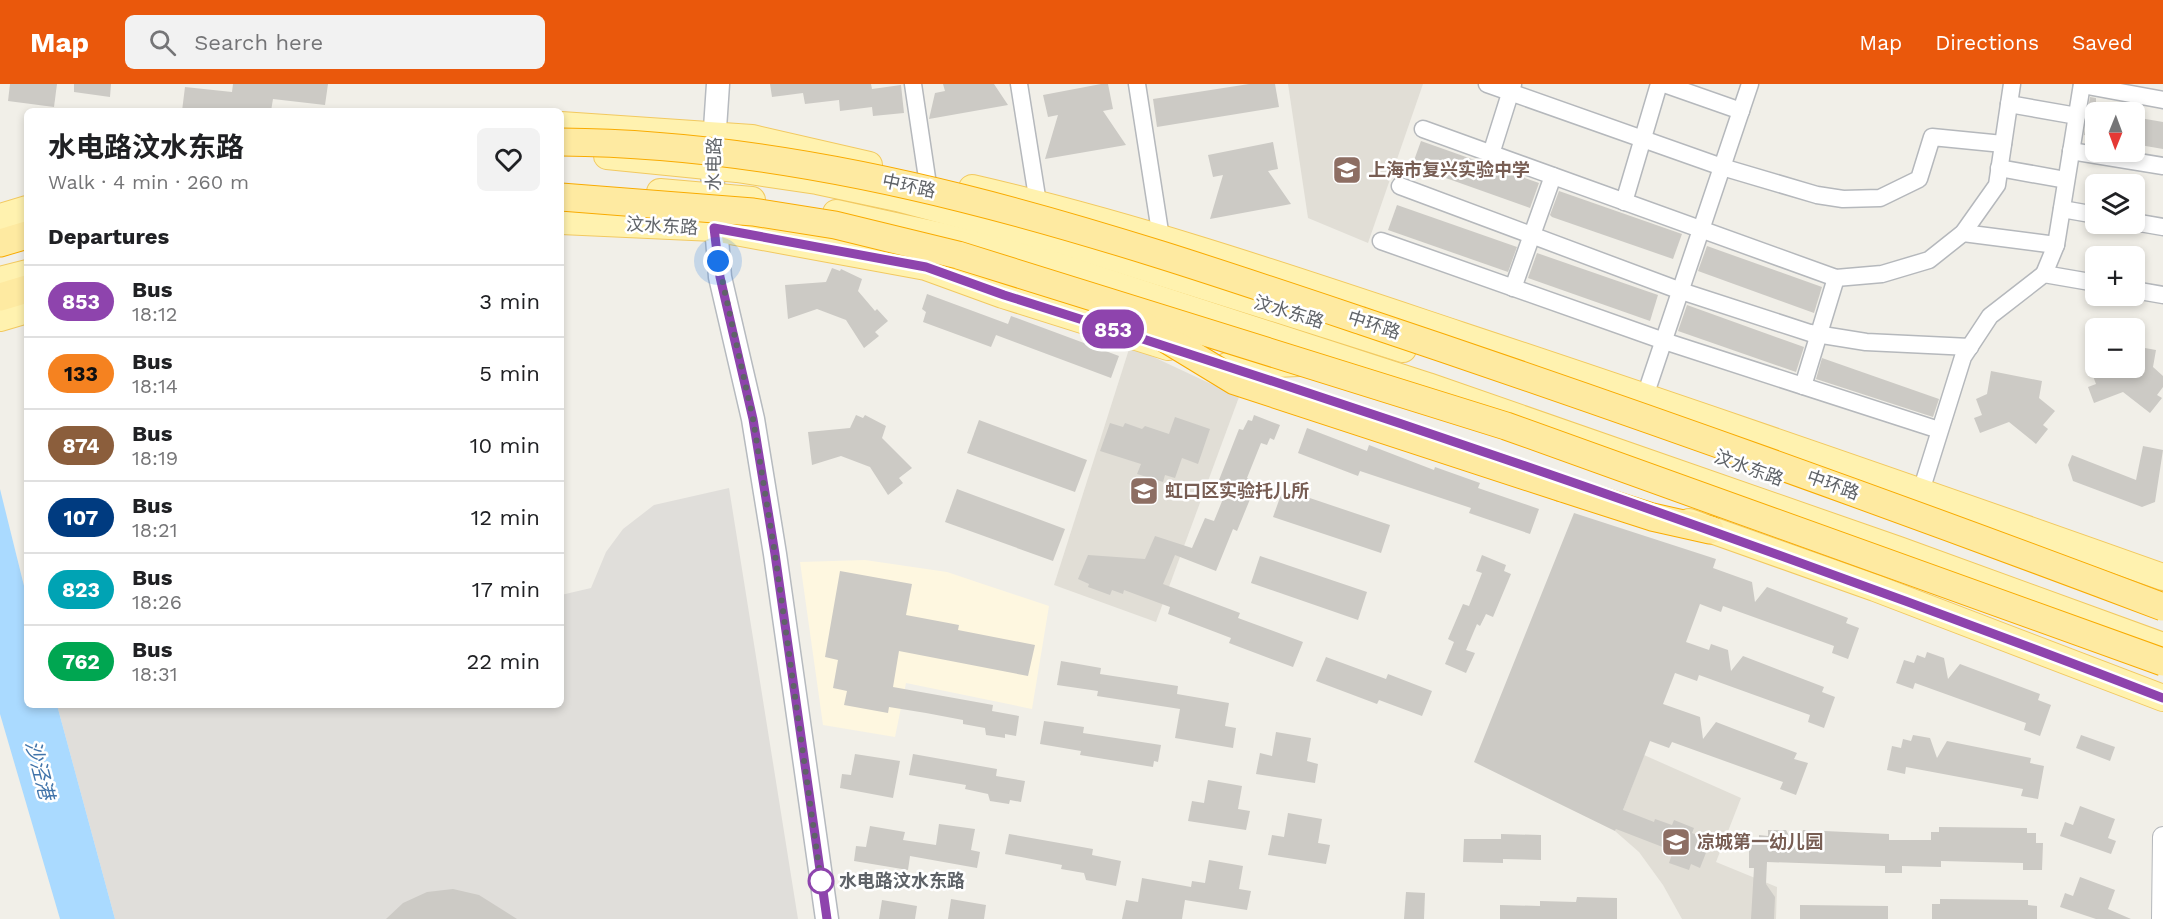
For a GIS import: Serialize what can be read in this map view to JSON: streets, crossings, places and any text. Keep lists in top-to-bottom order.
{
  "streets": {
    "highway": ["中环路"],
    "main road": ["水电路", "汶水东路"]
  },
  "crossings": [
    ["水电路", "汶水东路"]
  ],
  "water": ["沙泾港"],
  "places": {
    "school or university": ["上海市复兴实验中学", "虹口区实验托儿所", "凉城第一幼儿园"],
    "other": ["水电路汶水东路"]
  },
  "lines": ["bus line 853"],
  "north": "bottom",
  "page": {
    "header": "Map",
    "search": "Search here",
    "nav": ["Map", "Directions", "Saved"],
    "on_map": "853",
    "map_buttons": ["+", "−"],
    "heading": [
      ["水电路汶水东路", "Walk · 4 min · 260 m"],
      "Departures"
    ],
    "list": [
      {
        "mark": "853",
        "name": "Bus",
        "note": "18:12",
        "value": "3 min"
      },
      {
        "mark": "133",
        "name": "Bus",
        "note": "18:14",
        "value": "5 min"
      },
      {
        "mark": "874",
        "name": "Bus",
        "note": "18:19",
        "value": "10 min"
      },
      {
        "mark": "107",
        "name": "Bus",
        "note": "18:21",
        "value": "12 min"
      },
      {
        "mark": "823",
        "name": "Bus",
        "note": "18:26",
        "value": "17 min"
      },
      {
        "mark": "762",
        "name": "Bus",
        "note": "18:31",
        "value": "22 min"
      }
    ]
  }
}
